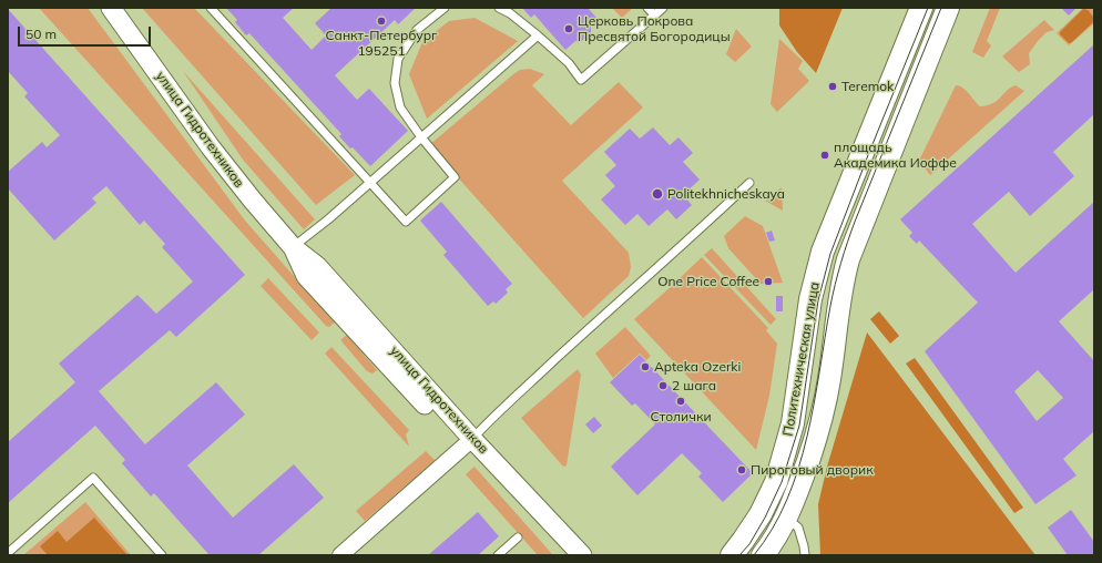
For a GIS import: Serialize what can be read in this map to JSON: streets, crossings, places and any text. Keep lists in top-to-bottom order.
{
  "streets": {
    "main road": ["Политехническая улица"],
    "street": ["улица Гидротехников"]
  },
  "places": [
    "Санкт-Петербург 195251",
    "Церковь Покрова Пресвятой Богородицы",
    "Teremok",
    "площадь Академика Иоффе",
    "Politekhnicheskaya",
    "One Price Coffee",
    "Apteka Ozerki",
    "2 шага",
    "Столички",
    "Пироговый дворик"
  ],
  "scale_bar": "50 m"
}
